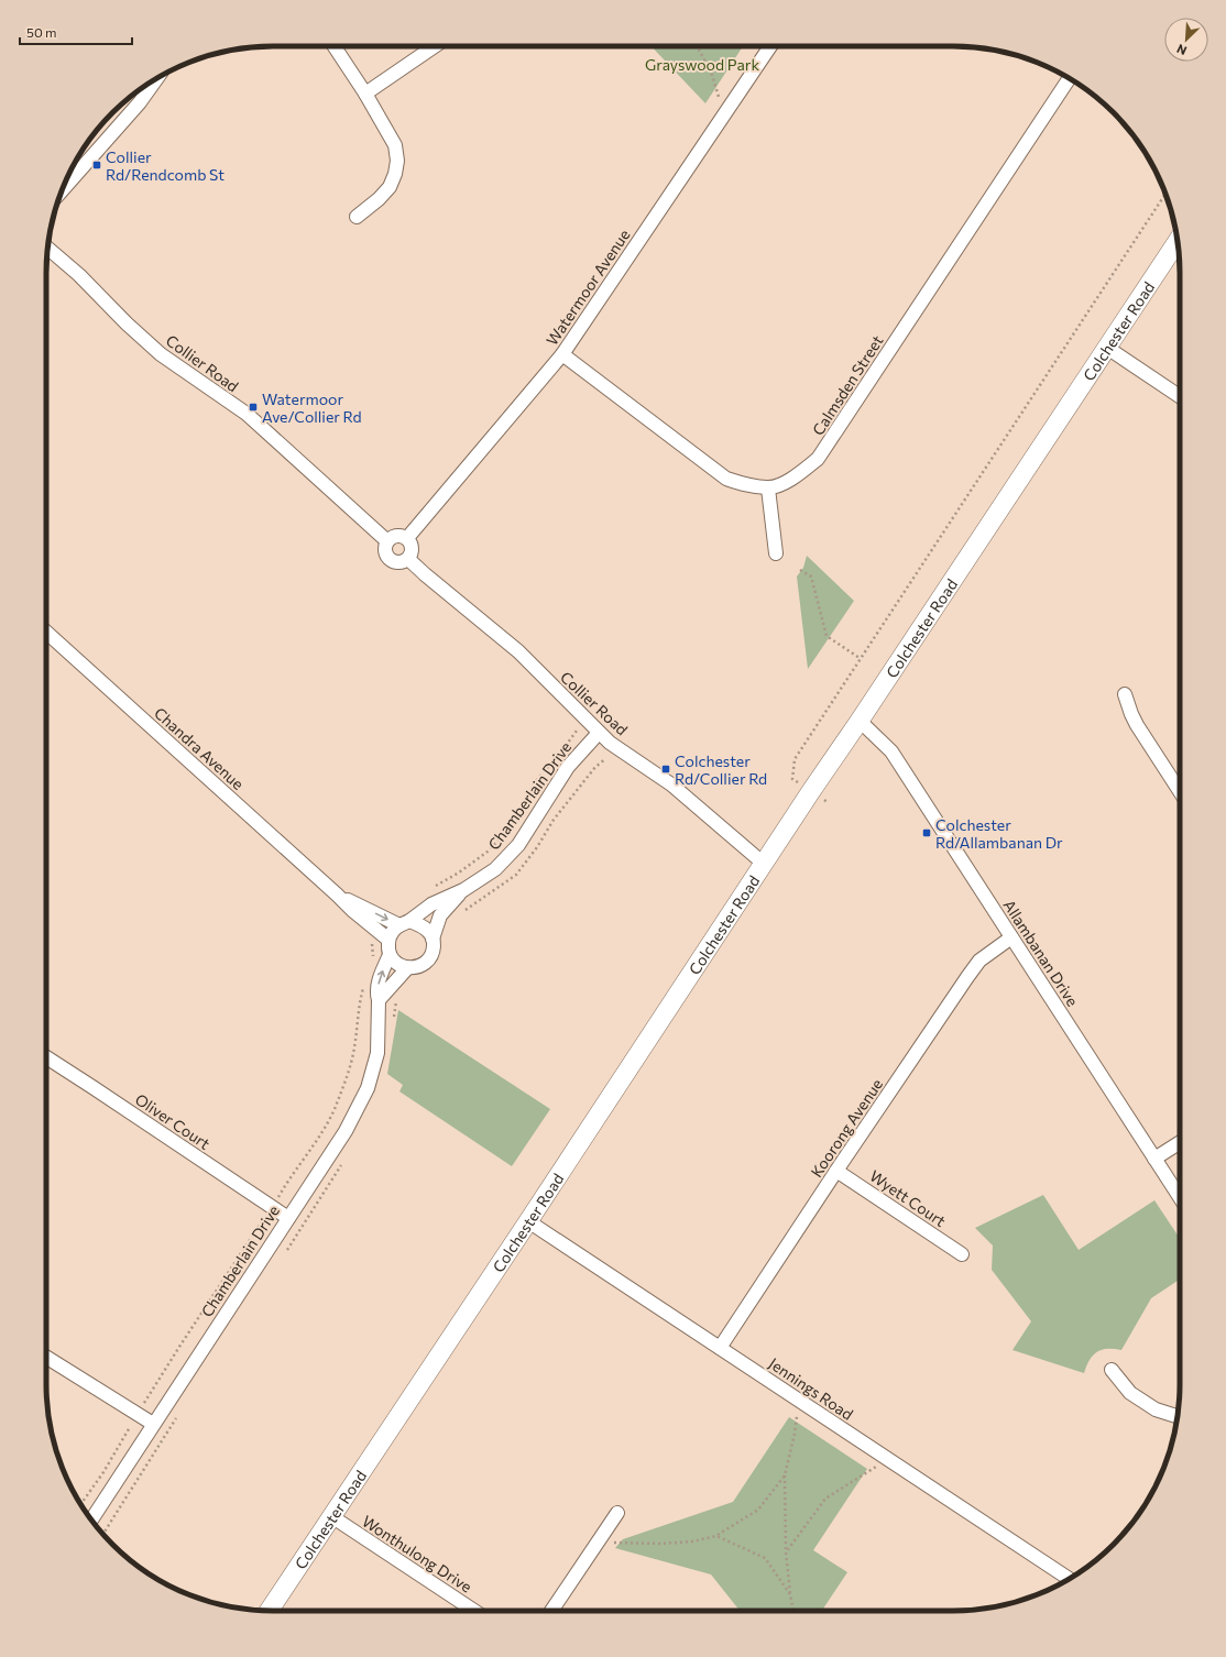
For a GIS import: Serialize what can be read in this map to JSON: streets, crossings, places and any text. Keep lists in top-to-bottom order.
{
  "streets": {
    "main road": ["Colchester Road"],
    "street": [
      "Watermoor Avenue",
      "Collier Road",
      "Calmsden Street",
      "Chandra Avenue",
      "Chamberlain Drive",
      "Allambanan Drive",
      "Oliver Court",
      "Koorong Avenue",
      "Wyett Court",
      "Jennings Road",
      "Wonthulong Drive"
    ]
  },
  "crossings": [
    ["Watermoor Avenue", "Collier Road"],
    ["Colchester Road", "Collier Road"],
    ["Colchester Road", "Allambanan Drive"],
    ["Colchester Road", "Jennings Road"],
    ["Colchester Road", "Wonthulong Drive"],
    ["Collier Road", "Chamberlain Drive"],
    ["Chandra Avenue", "Chamberlain Drive"],
    ["Chamberlain Drive", "Oliver Court"],
    ["Allambanan Drive", "Koorong Avenue"],
    ["Koorong Avenue", "Wyett Court"],
    ["Koorong Avenue", "Jennings Road"]
  ],
  "parks": ["Grayswood Park"],
  "places": {
    "transit": [
      "Collier Rd/Rendcomb St",
      "Watermoor Ave/Collier Rd",
      "Colchester Rd/Collier Rd",
      "Colchester Rd/Allambanan Dr"
    ]
  },
  "scale_bar": "50 m",
  "north": "bottom left"
}
